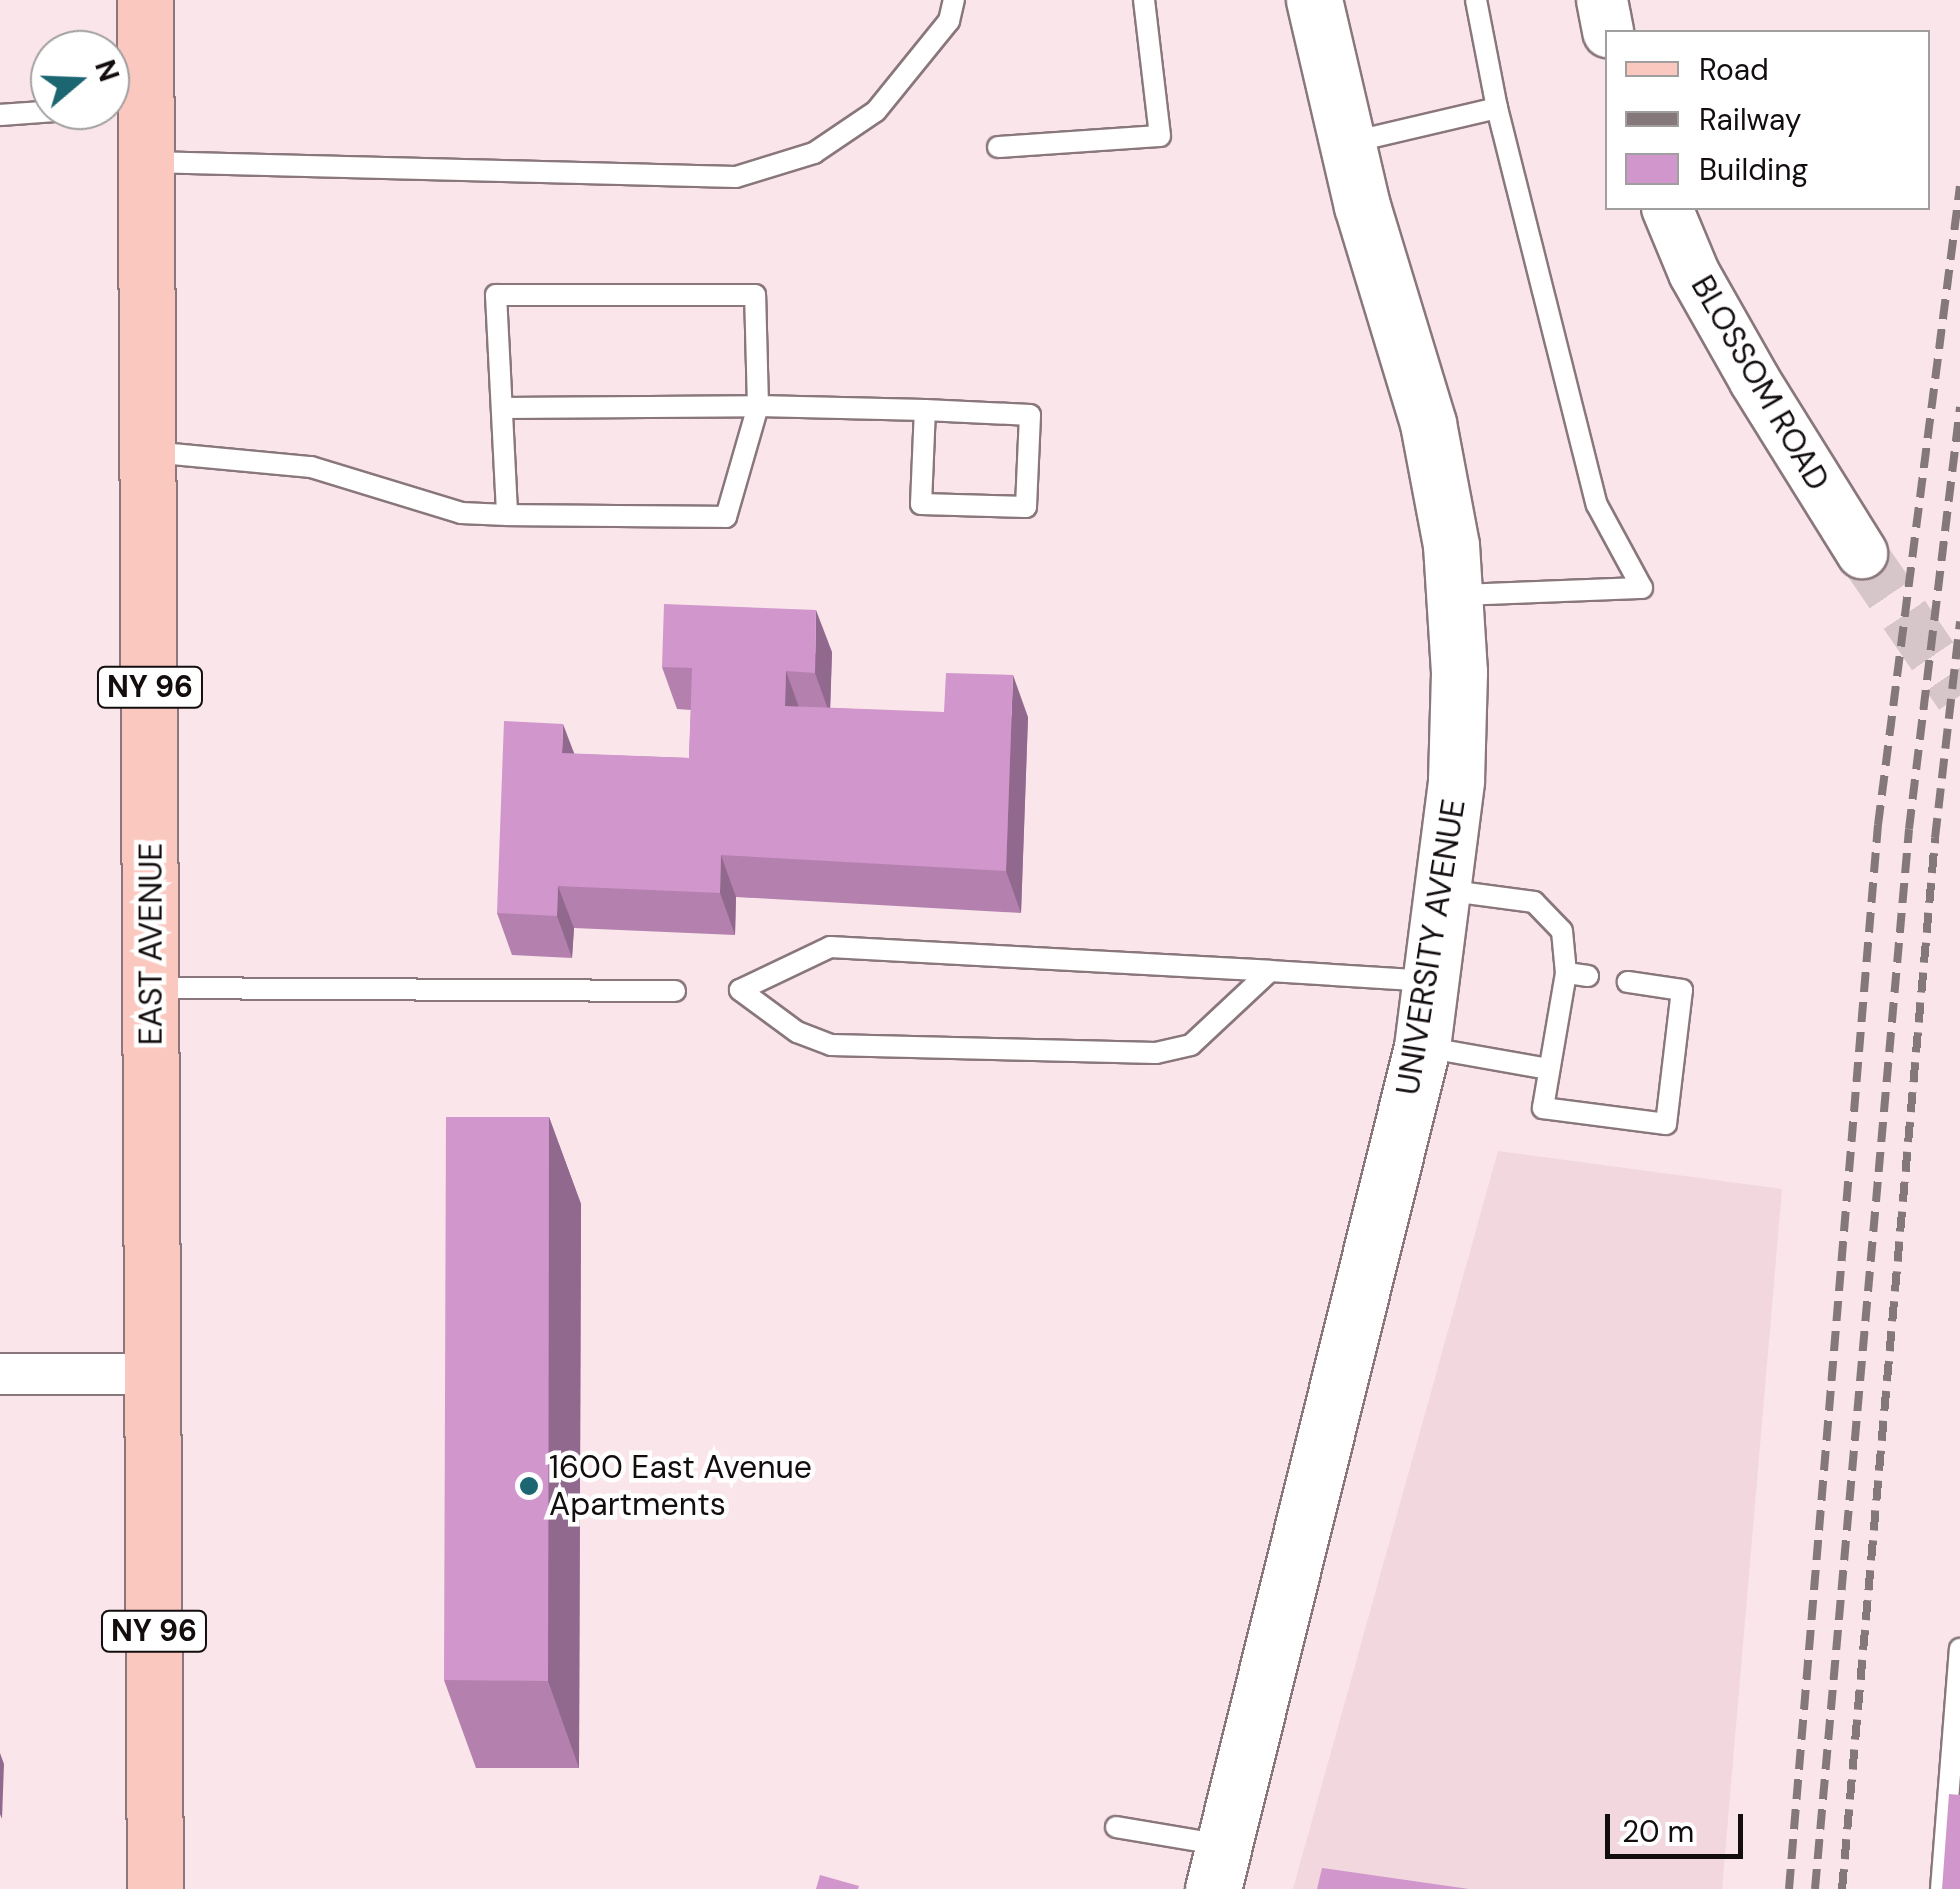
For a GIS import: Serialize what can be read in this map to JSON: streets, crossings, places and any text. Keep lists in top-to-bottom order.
{
  "streets": {
    "main road": ["NY 96", "EAST AVENUE", "UNIVERSITY AVENUE"],
    "street": ["BLOSSOM ROAD"]
  },
  "places": ["1600 East Avenue Apartments"],
  "legend": ["Road", "Railway", "Building"],
  "scale_bar": "20 m",
  "north": "right"
}
